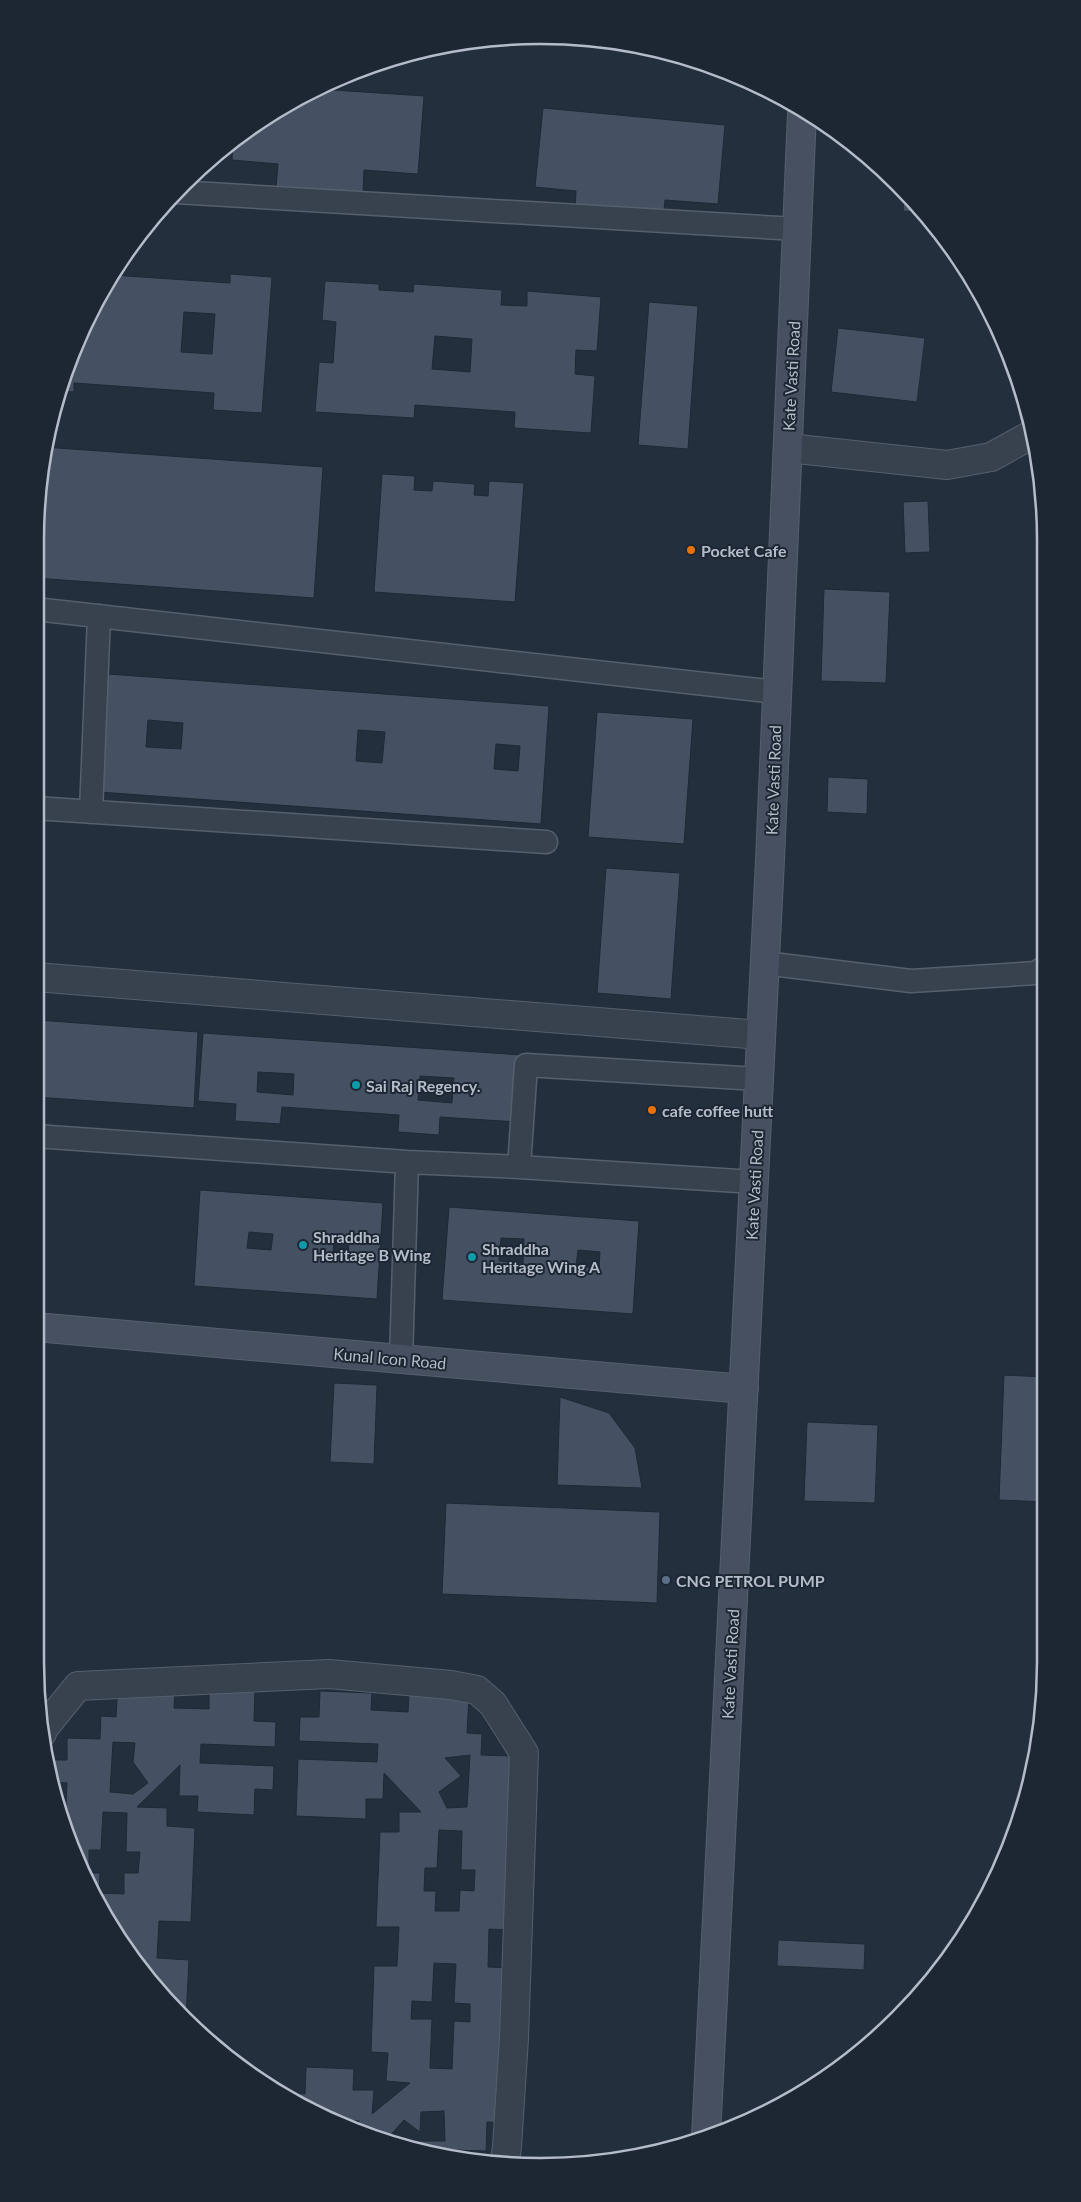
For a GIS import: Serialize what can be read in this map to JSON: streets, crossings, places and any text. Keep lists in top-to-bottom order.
{
  "streets": {
    "street": ["Kate Vasti Road", "Kunal Icon Road"]
  },
  "crossings": [
    ["Kate Vasti Road", "Kunal Icon Road"]
  ],
  "places": [
    "Pocket Cafe",
    "Sai Raj Regency.",
    "cafe coffee hutt",
    "Shraddha Heritage B Wing",
    "Shraddha Heritage Wing A",
    "CNG PETROL PUMP"
  ]
}
